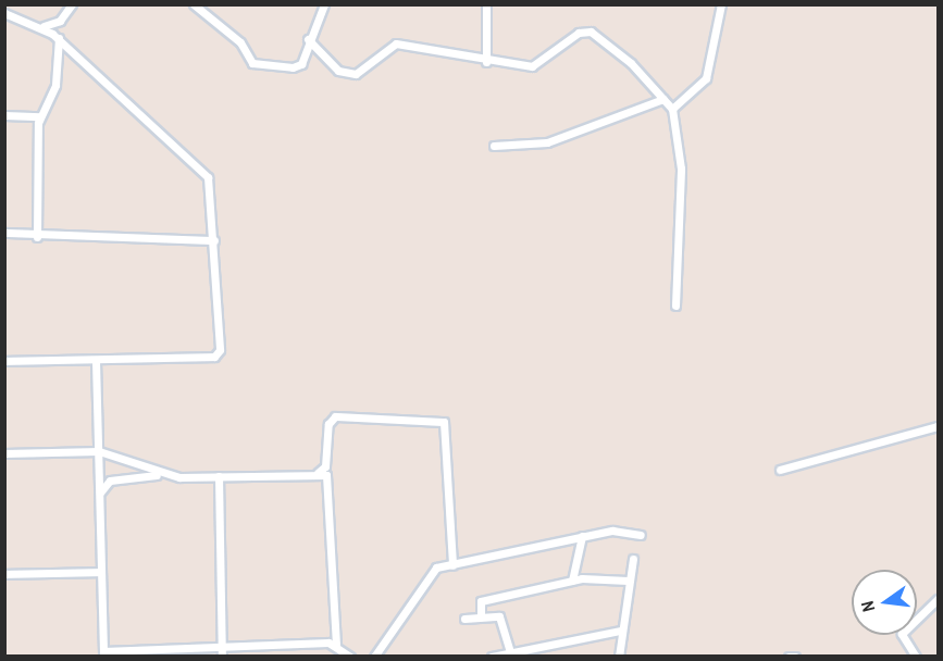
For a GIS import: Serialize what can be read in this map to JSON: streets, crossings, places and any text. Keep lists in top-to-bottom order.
{
  "north": "left"
}
